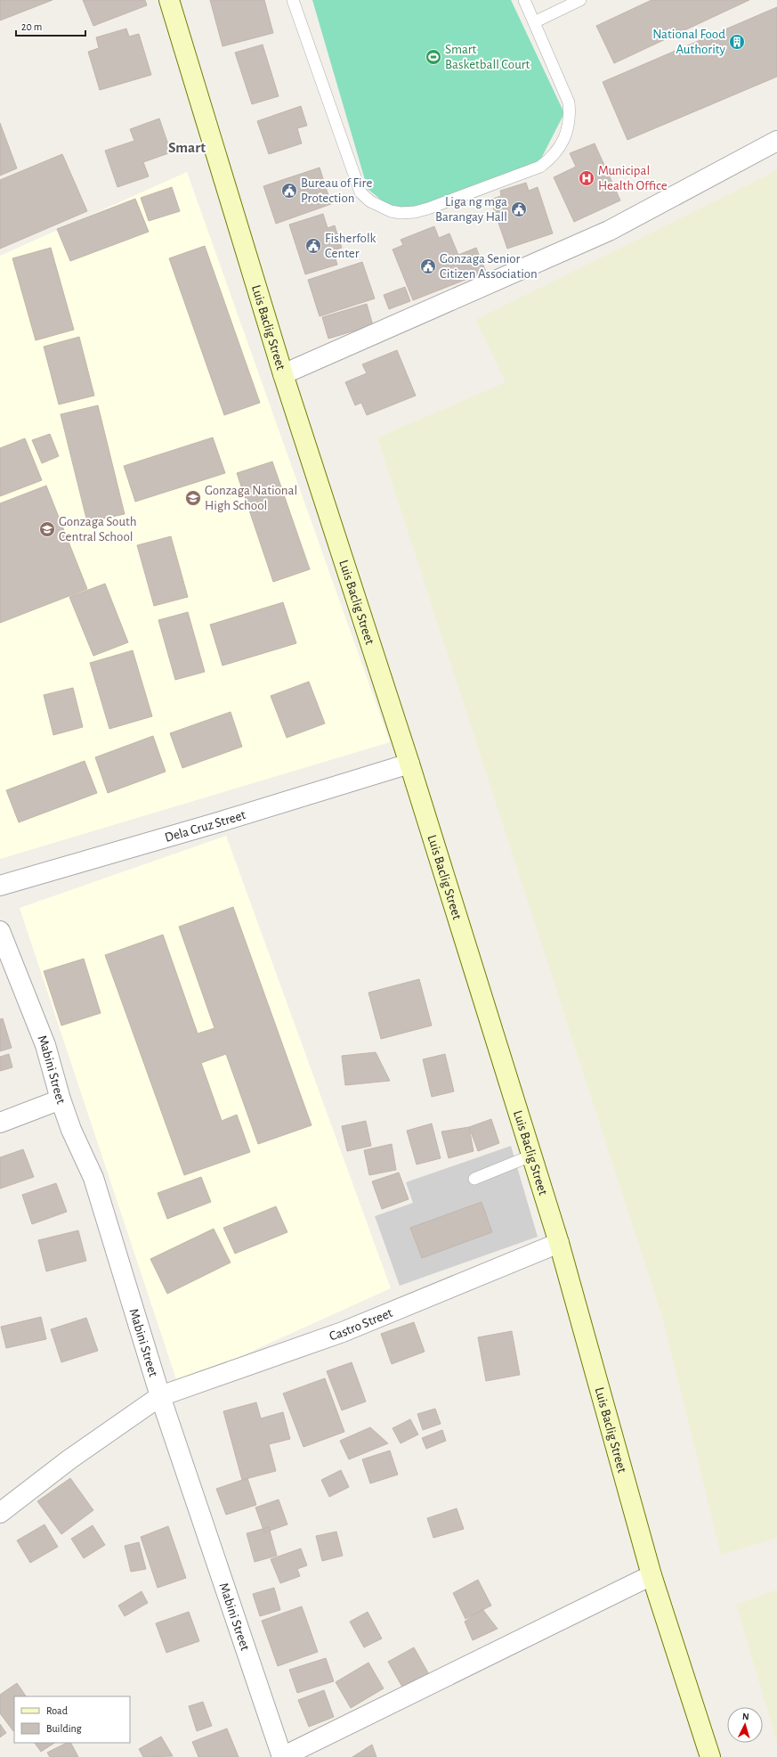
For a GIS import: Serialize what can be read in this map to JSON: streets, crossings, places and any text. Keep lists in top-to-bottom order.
{
  "streets": {
    "street": [
      "Luis Baclig Street",
      "Dela Cruz Street",
      "Mabini Street",
      "Castro Street"
    ]
  },
  "crossings": [
    ["Luis Baclig Street", "Dela Cruz Street"],
    ["Luis Baclig Street", "Castro Street"],
    ["Mabini Street", "Castro Street"]
  ],
  "districts": ["Smart"],
  "places": {
    "building": ["National Food Authority"],
    "sports": ["Smart Basketball Court"],
    "hospital": ["Municipal Health Office"],
    "public building": [
      "Bureau of Fire Protection",
      "Liga ng mga Barangay Hall",
      "Fisherfolk Center",
      "Gonzaga Senior Citizen Association"
    ],
    "school or university": ["Gonzaga National High School", "Gonzaga South Central School"]
  },
  "legend": ["Road", "Building"],
  "scale_bar": "20 m",
  "north": "top"
}
